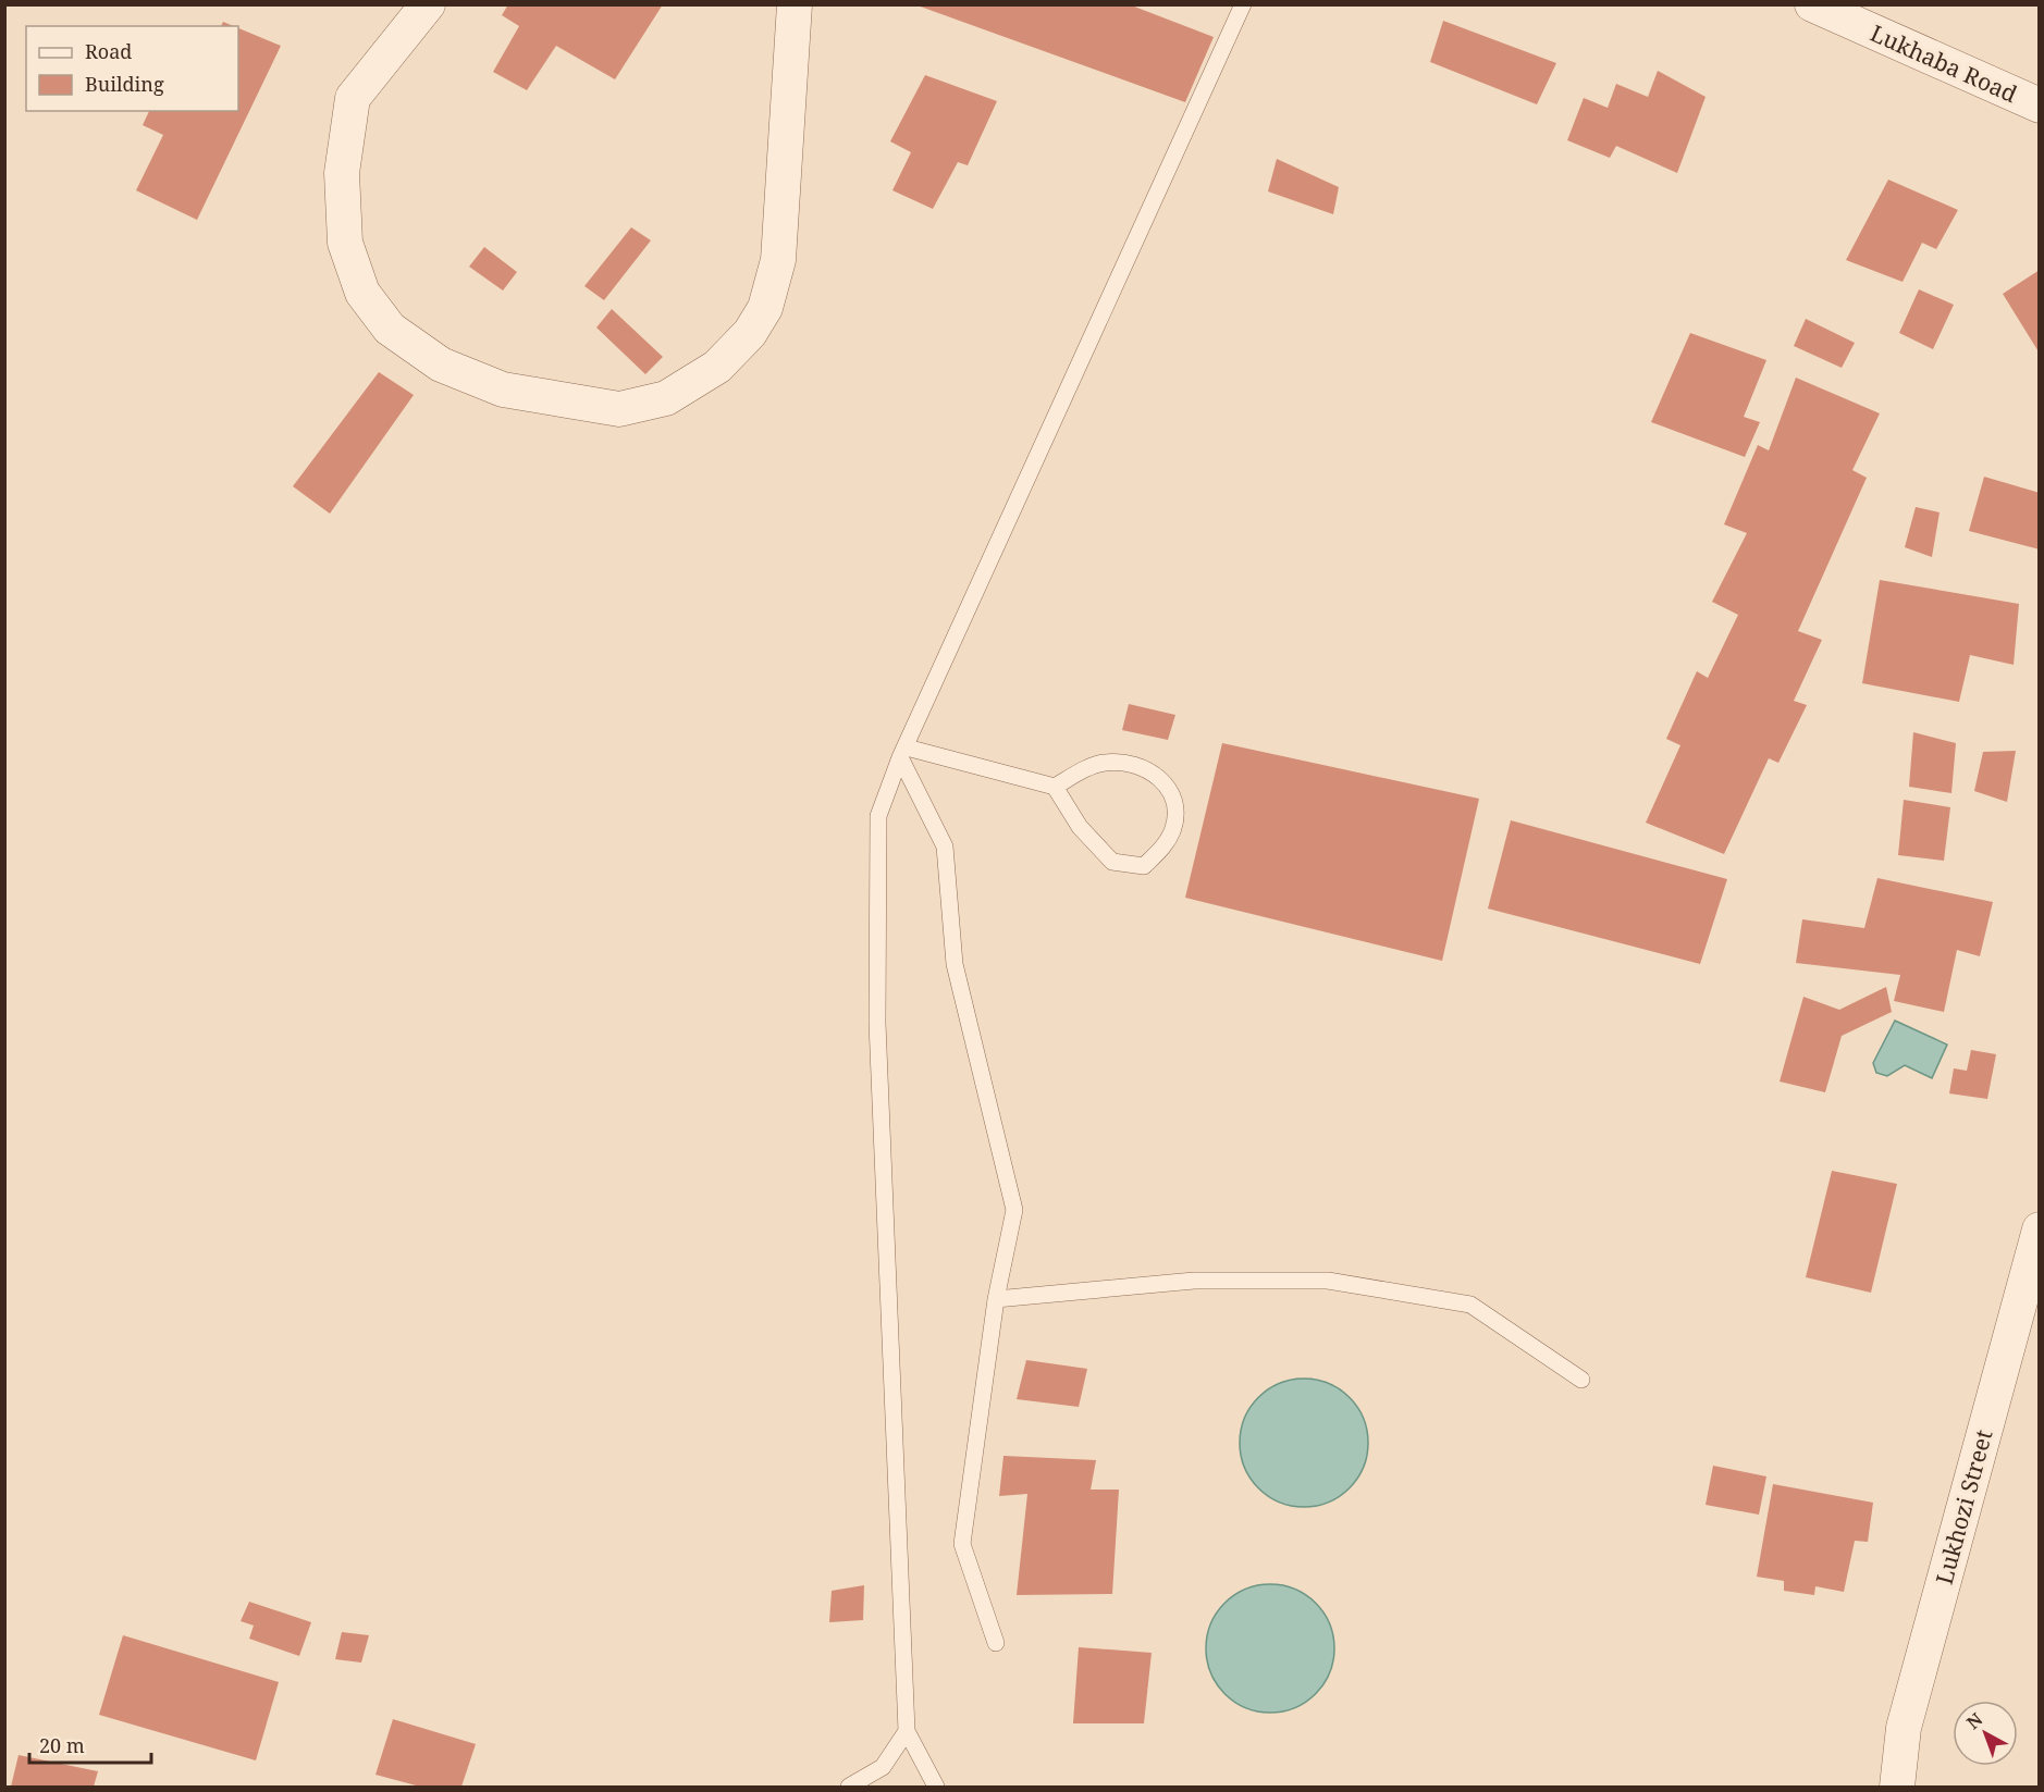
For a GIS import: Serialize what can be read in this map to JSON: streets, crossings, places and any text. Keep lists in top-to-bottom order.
{
  "streets": {
    "street": ["Lukhaba Road", "Lukhozi Street"]
  },
  "legend": ["Road", "Building"],
  "scale_bar": "20 m",
  "north": "top left"
}
